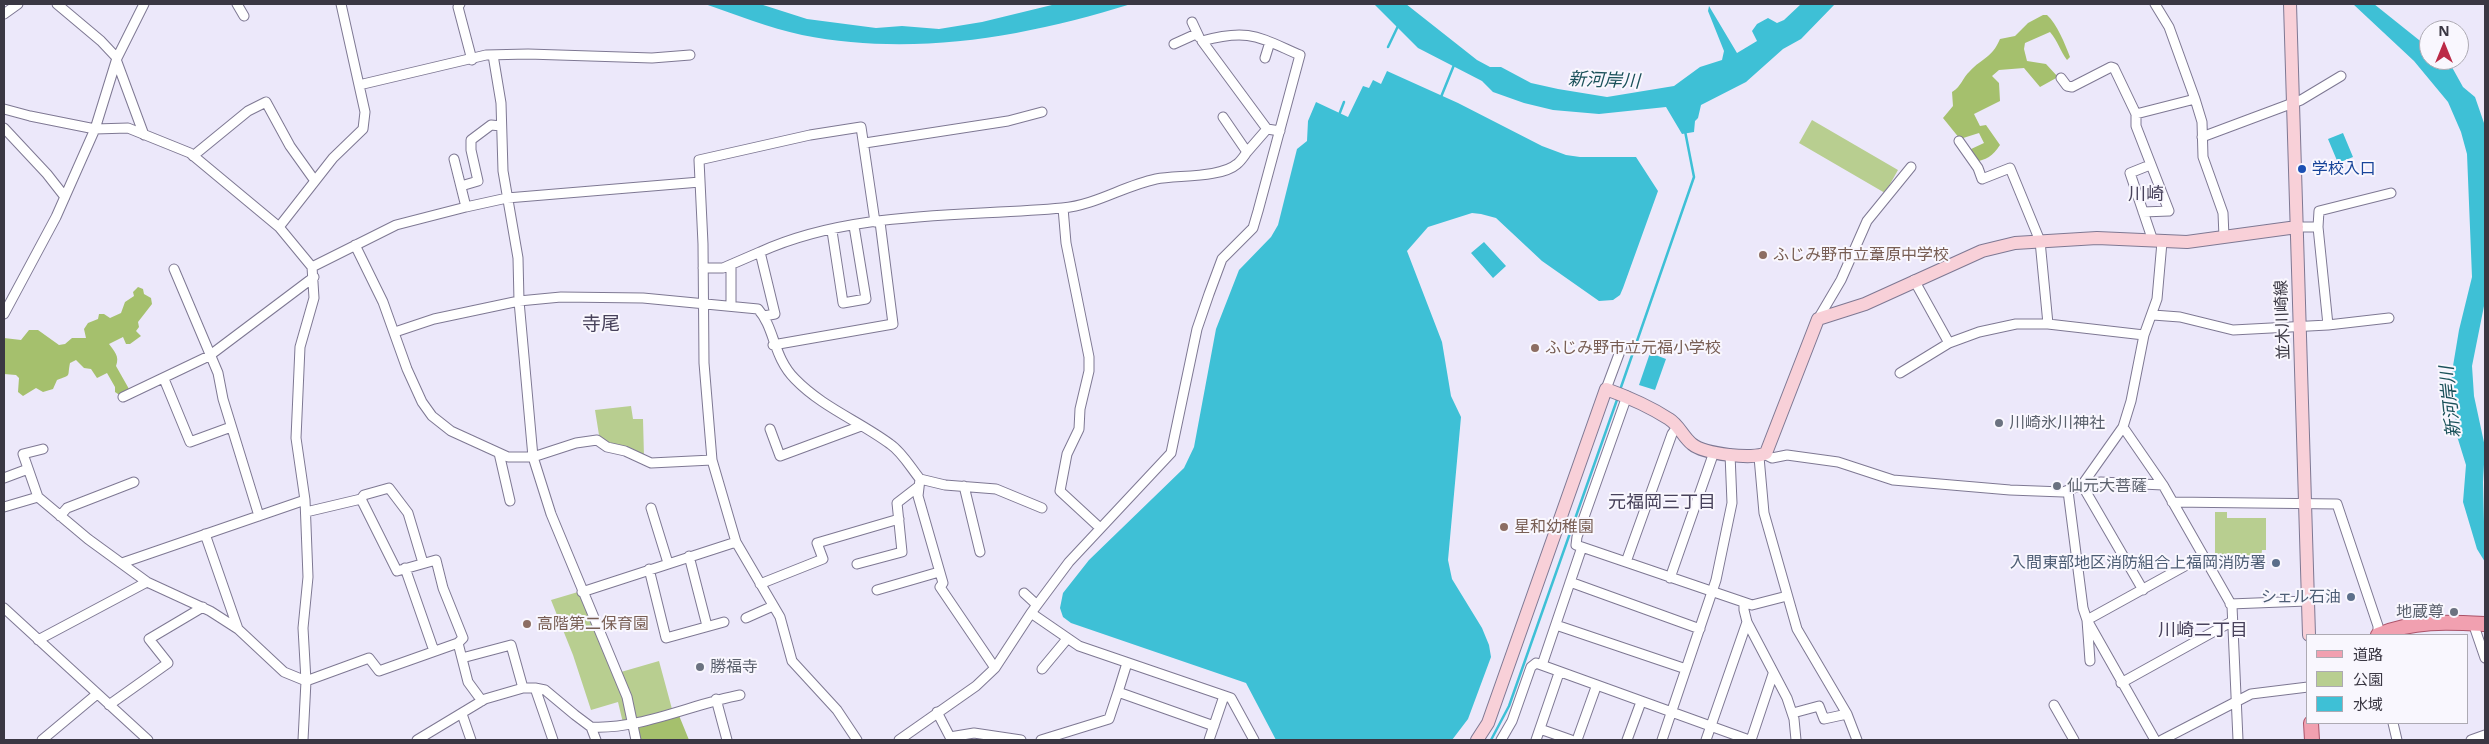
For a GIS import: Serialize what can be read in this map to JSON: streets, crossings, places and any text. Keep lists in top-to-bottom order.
{
  "streets": {
    "street": ["並木川崎線"]
  },
  "districts": [
    "川崎",
    "寺尾",
    "元福岡三丁目",
    "川崎二丁目"
  ],
  "water": ["新河岸川"],
  "places": [
    "学校入口",
    "ふじみ野市立葦原中学校",
    "ふじみ野市立元福小学校",
    "川崎氷川神社",
    "仙元大菩薩",
    "星和幼稚園",
    "入間東部地区消防組合上福岡消防署",
    "シェル石油",
    "地蔵尊",
    "高階第二保育園",
    "勝福寺"
  ],
  "legend": ["道路", "公園", "水域"],
  "north": "top"
}
